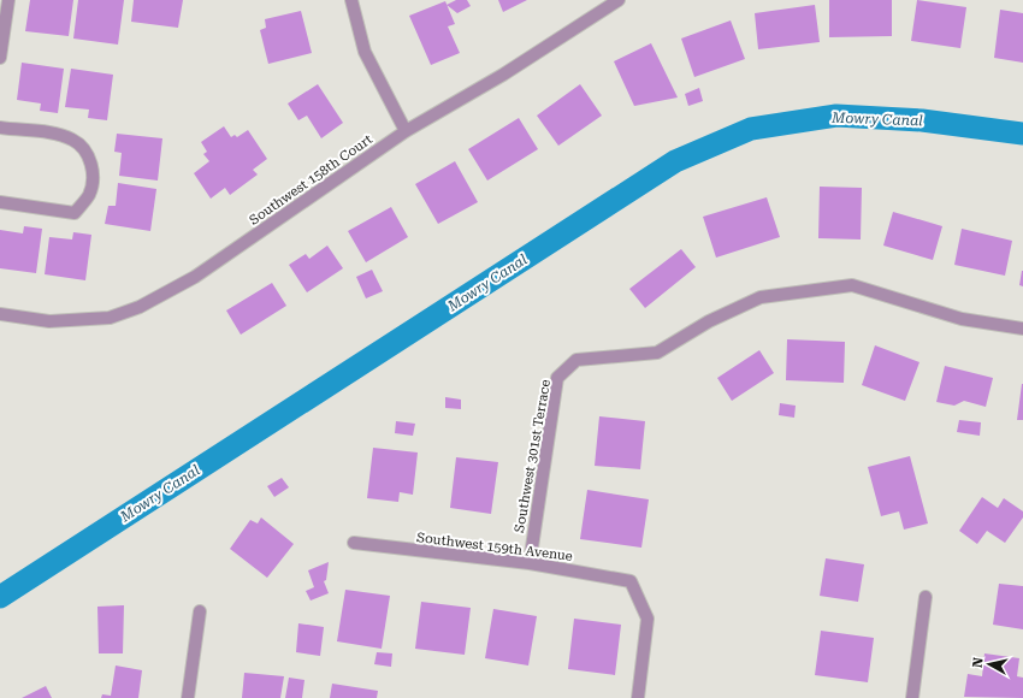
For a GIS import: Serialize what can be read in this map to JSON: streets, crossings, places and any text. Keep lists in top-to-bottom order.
{
  "streets": {
    "street": ["Southwest 158th Court", "Southwest 301st Terrace", "Southwest 159th Avenue"]
  },
  "crossings": [
    ["Southwest 301st Terrace", "Southwest 159th Avenue"]
  ],
  "water": ["Mowry Canal"],
  "north": "left"
}
